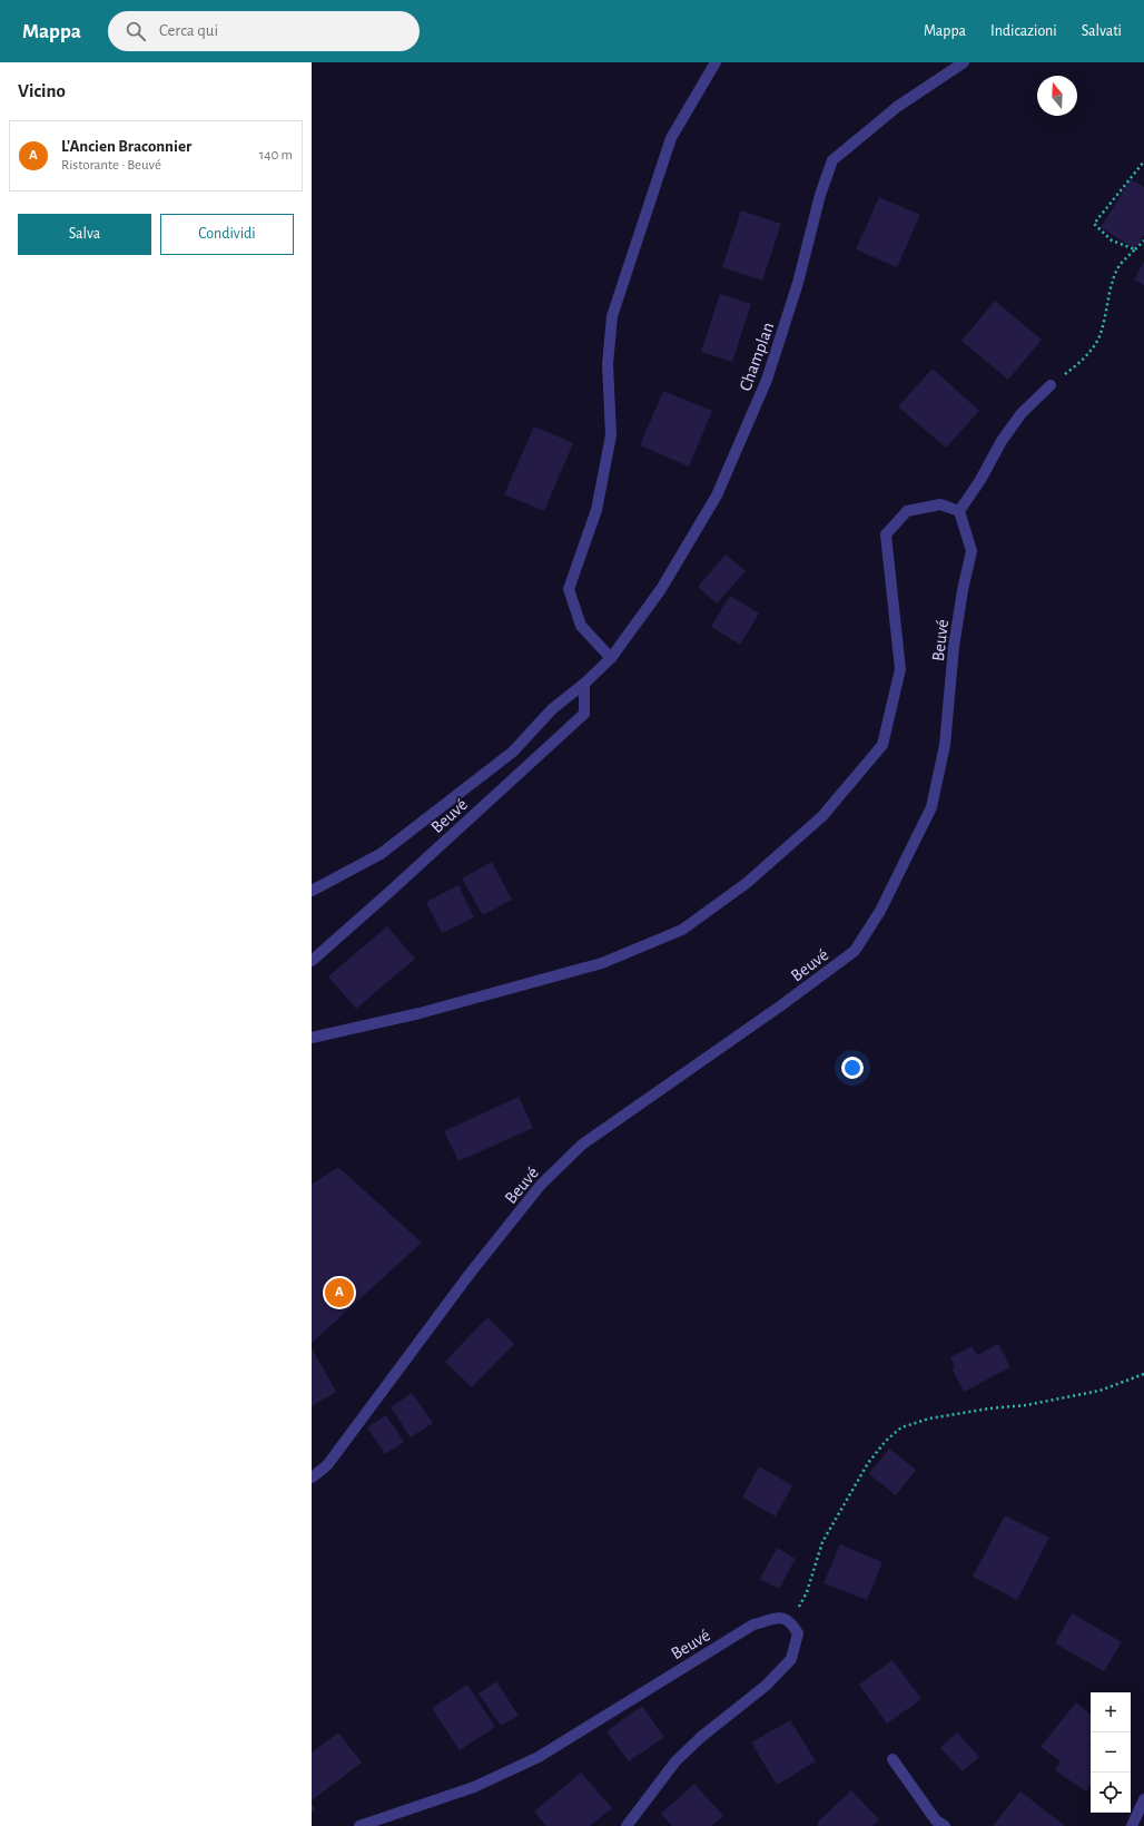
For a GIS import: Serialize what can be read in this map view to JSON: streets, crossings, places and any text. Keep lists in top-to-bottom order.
{
  "streets": {
    "street": ["Champlan", "Beuvé"]
  },
  "crossings": [
    ["Champlan", "Beuvé"]
  ],
  "north": "top",
  "page": {
    "header": "Mappa",
    "search": "Cerca qui",
    "nav": ["Mappa", "Indicazioni", "Salvati"],
    "heading": "Vicino",
    "list": [
      {
        "mark": "A",
        "name": "L'Ancien Braconnier",
        "note": "Ristorante · Beuvé",
        "value": "140 m"
      }
    ],
    "buttons": ["Salva", "Condividi"],
    "pins": "A",
    "map_buttons": ["+", "−"]
  }
}
